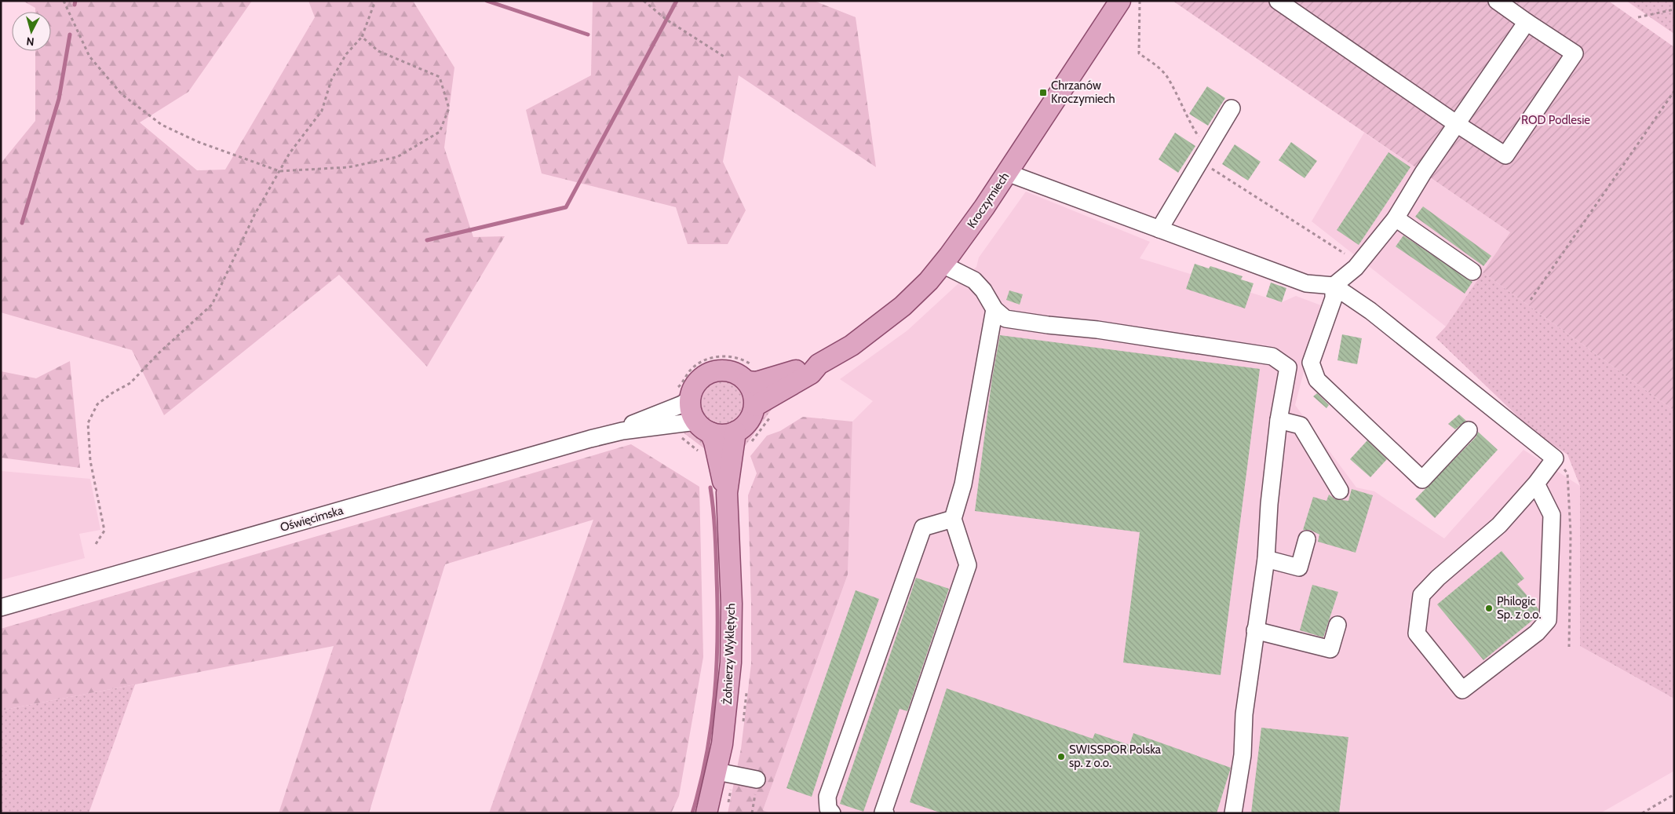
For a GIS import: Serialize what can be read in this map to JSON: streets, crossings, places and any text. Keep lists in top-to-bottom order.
{
  "streets": {
    "main road": ["Kroczymiech", "Żołnierzy Wyklętych"],
    "street": ["Oświęcimska"]
  },
  "crossings": [
    ["Kroczymiech", "Oświęcimska"],
    ["Kroczymiech", "Żołnierzy Wyklętych"],
    ["Oświęcimska", "Żołnierzy Wyklętych"]
  ],
  "parks": ["ROD Podlesie"],
  "places": {
    "transit": ["Chrzanów Kroczymiech"],
    "other": ["Philogic Sp. z o.o.", "SWISSPOR Polska sp. z o.o."]
  },
  "north": "bottom"
}
